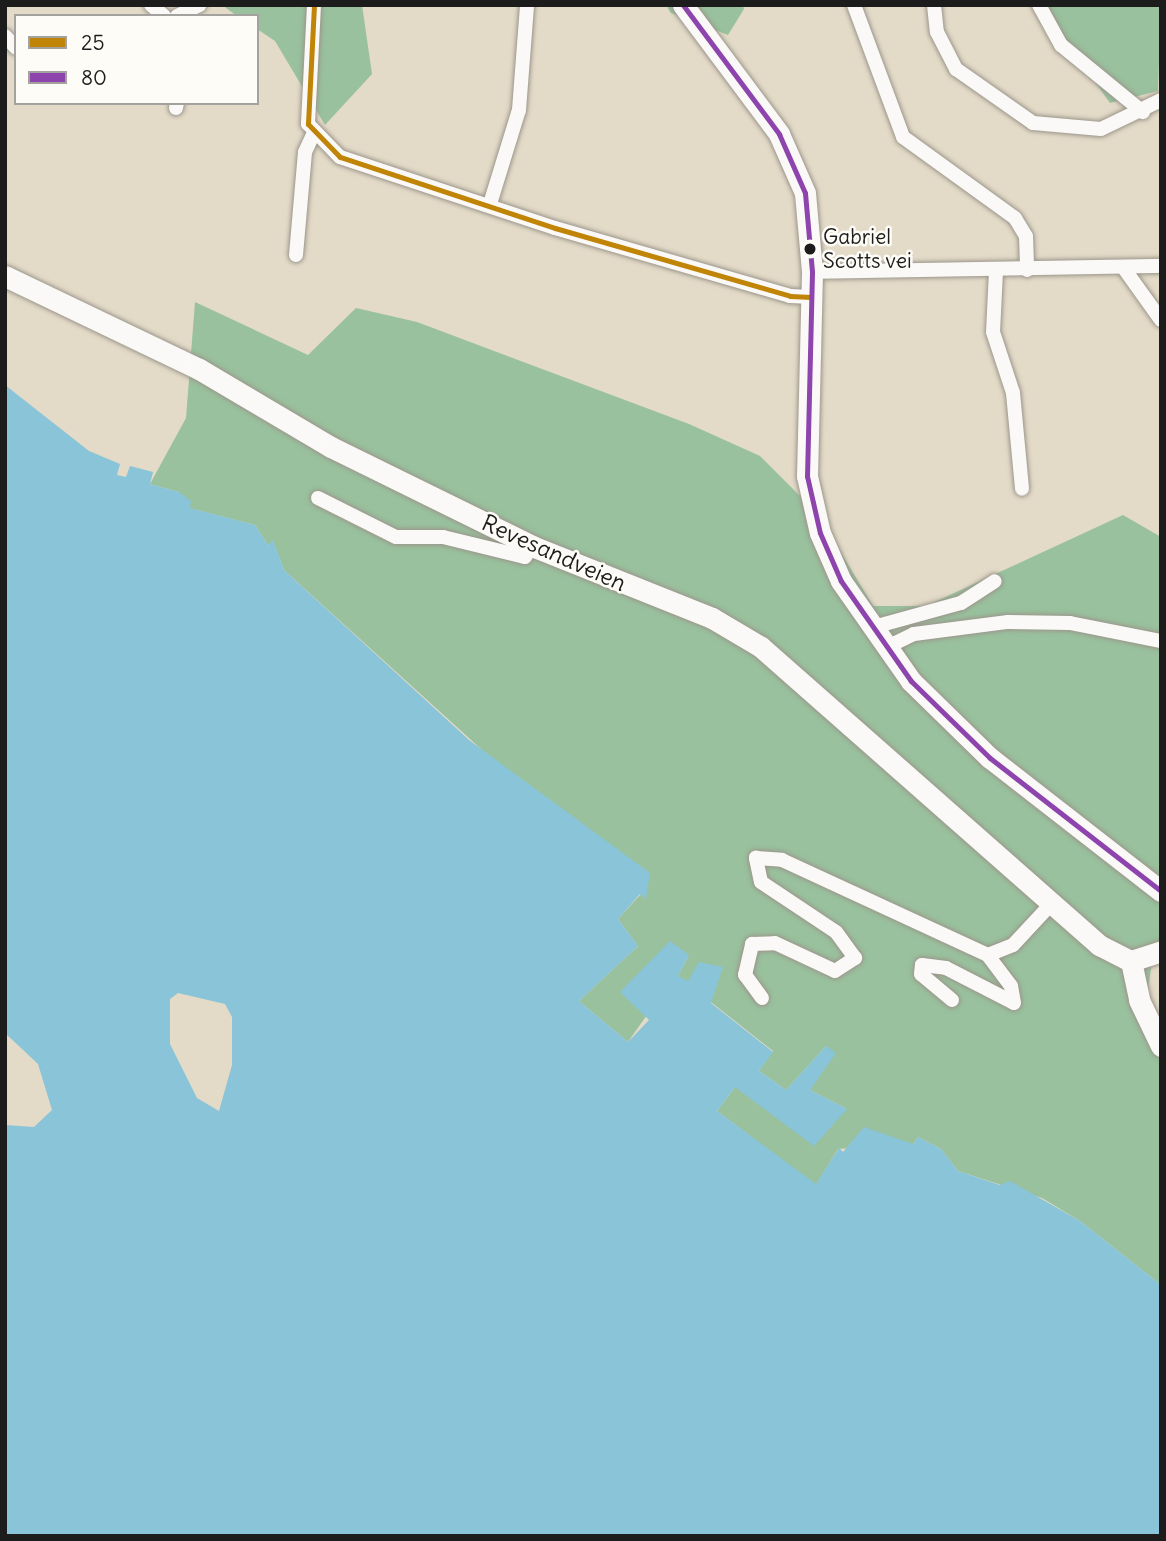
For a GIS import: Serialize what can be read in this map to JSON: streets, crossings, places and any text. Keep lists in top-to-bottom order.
{
  "streets": {
    "main road": ["Revesandveien"]
  },
  "places": ["Gabriel Scotts vei"],
  "lines": ["transit line 25", "transit line 80"],
  "legend": ["25", "80"]
}
